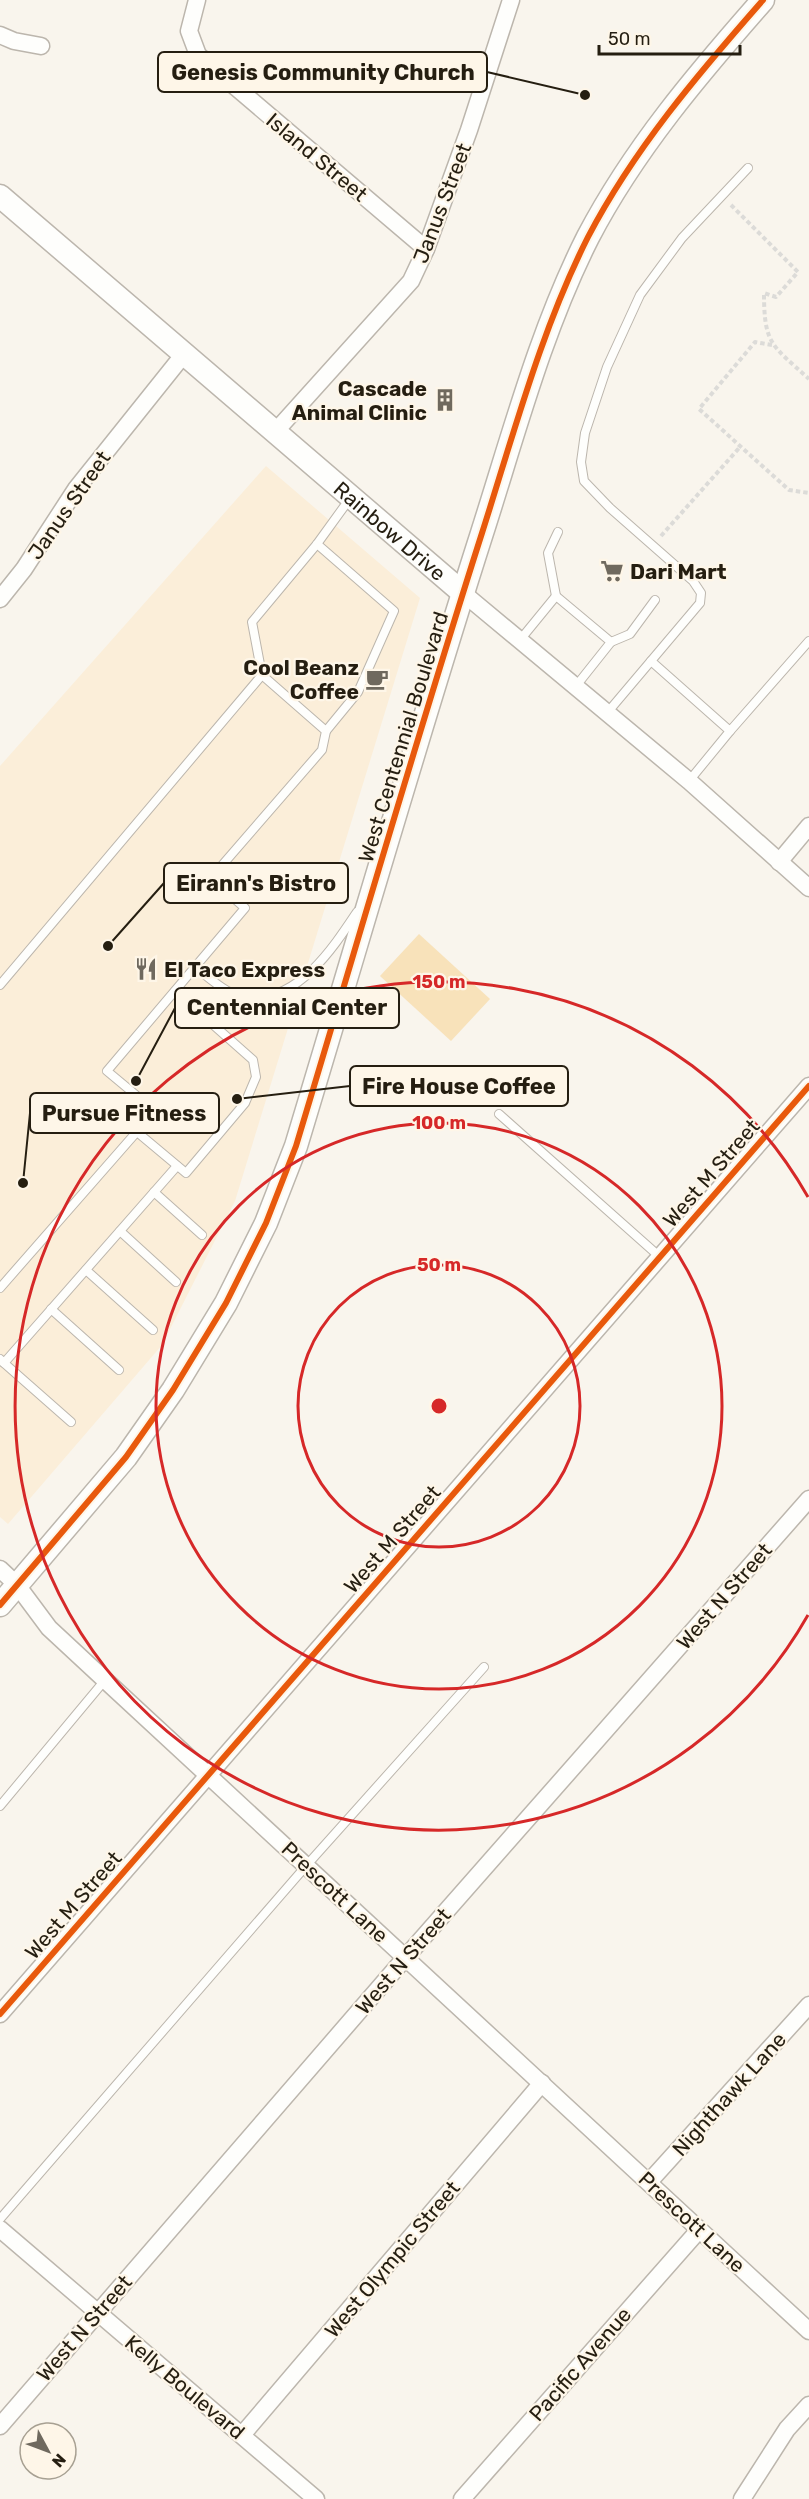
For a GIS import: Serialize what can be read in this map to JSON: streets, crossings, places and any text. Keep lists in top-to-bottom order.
{
  "streets": {
    "main road": ["Rainbow Drive", "West Centennial Boulevard"],
    "street": [
      "Island Street",
      "Janus Street",
      "West M Street",
      "West N Street",
      "Prescott Lane",
      "Nighthawk Lane",
      "West Olympic Street",
      "Pacific Avenue",
      "Kelly Boulevard"
    ]
  },
  "crossings": [
    ["Island Street", "Janus Street"],
    ["Janus Street", "Rainbow Drive"],
    ["Rainbow Drive", "West Centennial Boulevard"],
    ["West Centennial Boulevard", "Prescott Lane"],
    ["West M Street", "Prescott Lane"],
    ["West N Street", "Prescott Lane"],
    ["West N Street", "Kelly Boulevard"],
    ["Prescott Lane", "Nighthawk Lane"],
    ["Prescott Lane", "West Olympic Street"],
    ["Prescott Lane", "Pacific Avenue"],
    ["West Olympic Street", "Kelly Boulevard"]
  ],
  "places": {
    "other": [
      "Genesis Community Church",
      "Eirann's Bistro",
      "Centennial Center",
      "Fire House Coffee",
      "Pursue Fitness"
    ],
    "building": ["Cascade Animal Clinic"],
    "supermarket": ["Dari Mart"],
    "cafe": ["Cool Beanz Coffee"],
    "restaurant": ["El Taco Express"]
  },
  "scale_bar": "50 m",
  "north": "bottom right",
  "rings": ["150 m", "100 m", "50 m"]
}
